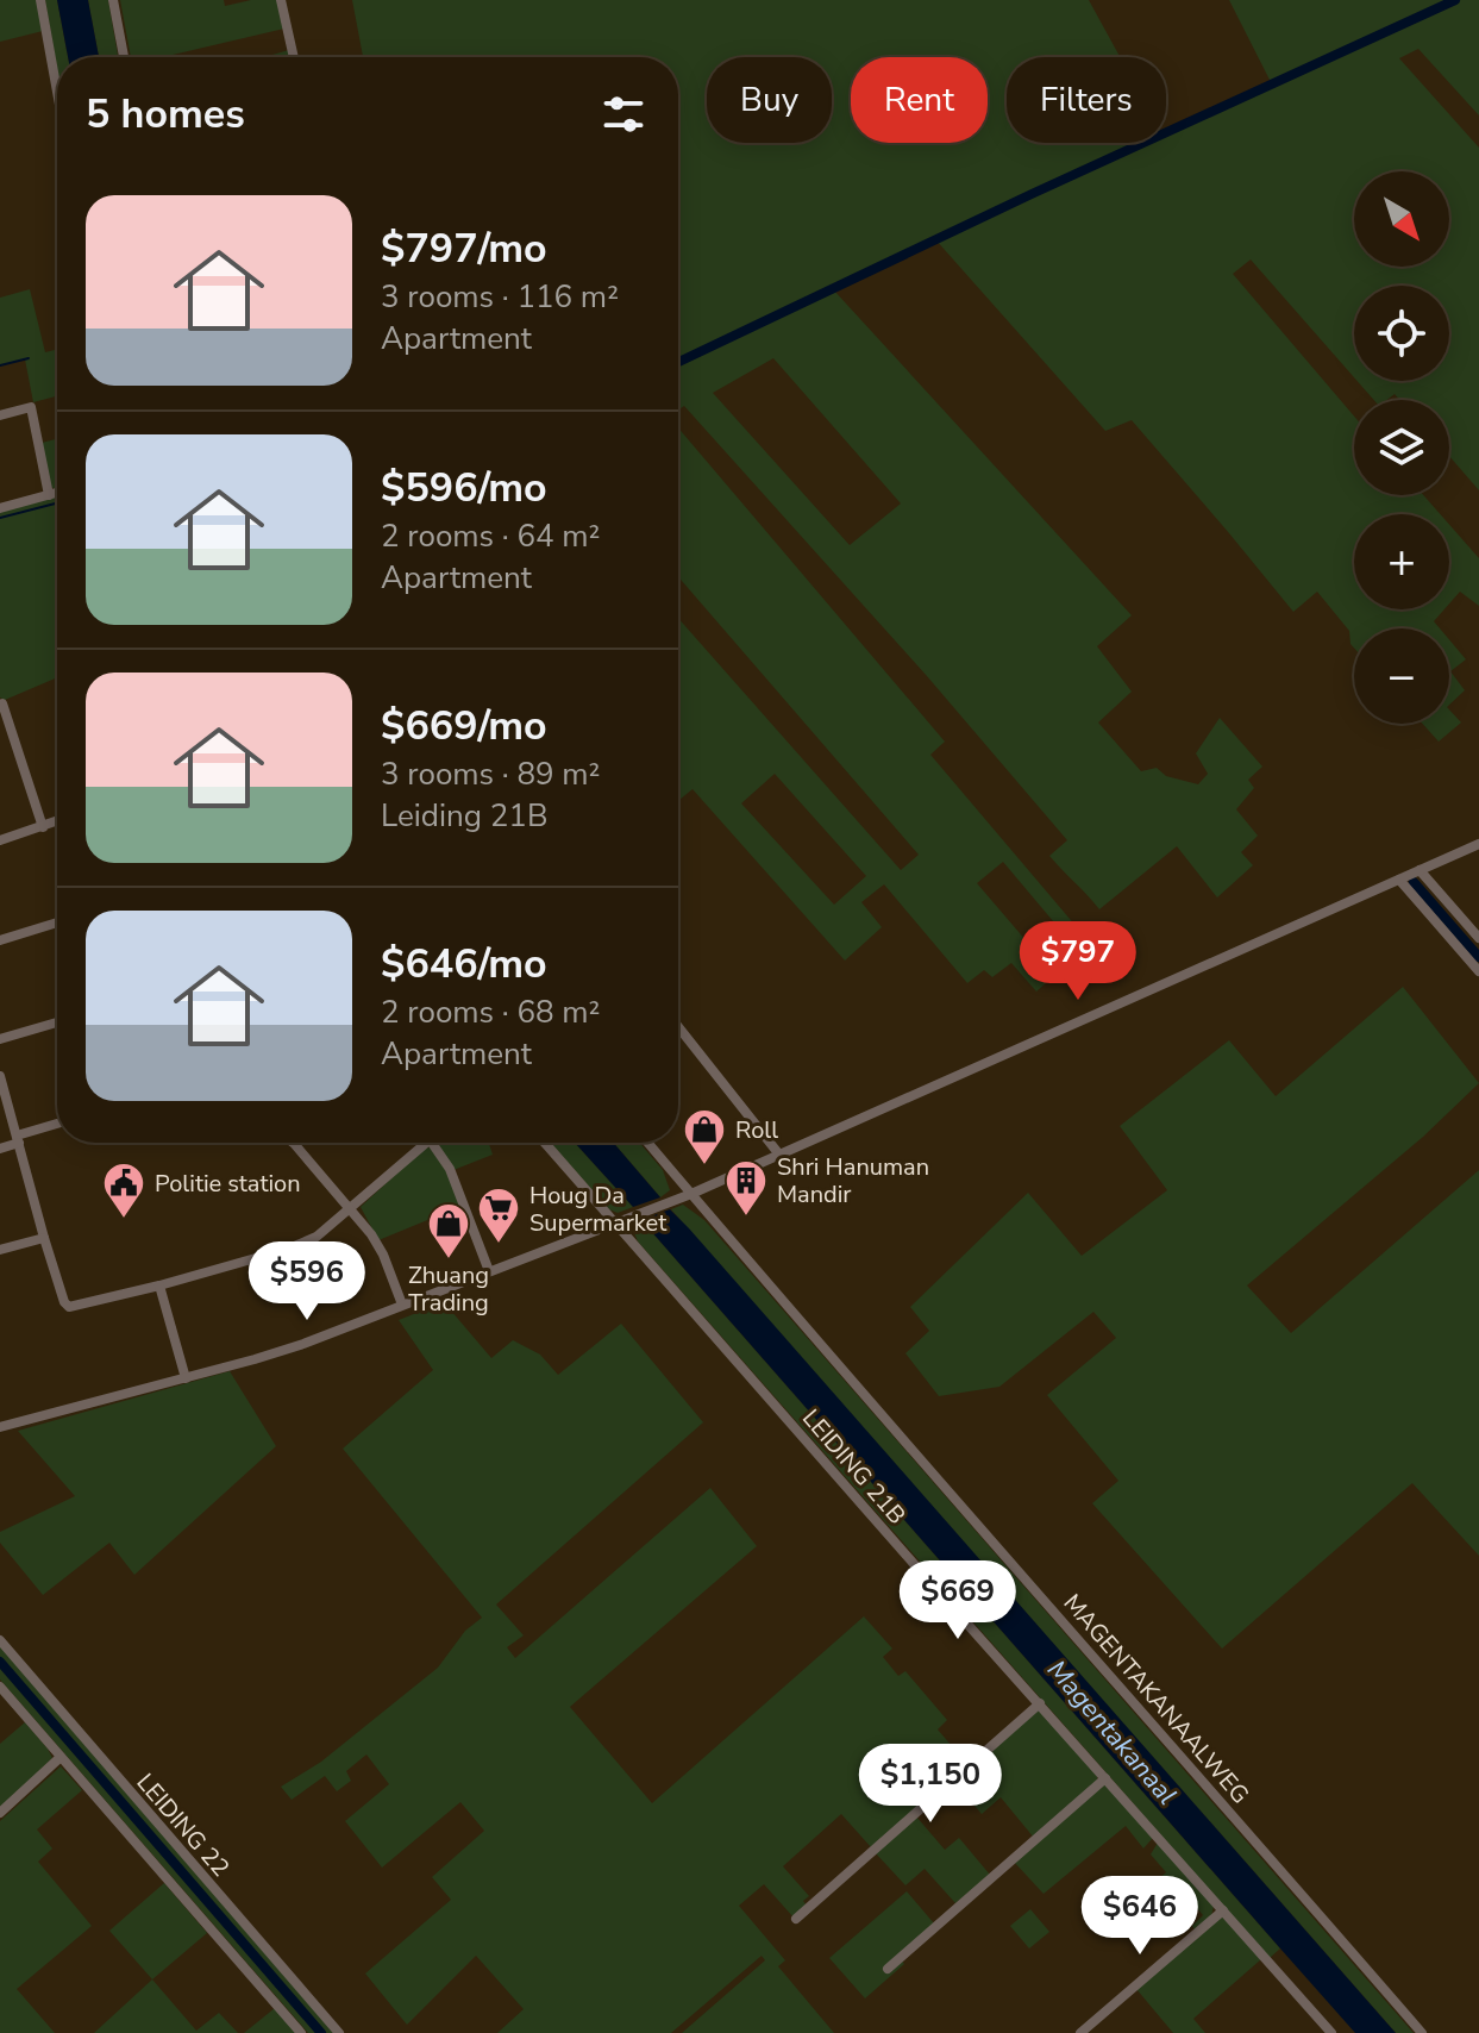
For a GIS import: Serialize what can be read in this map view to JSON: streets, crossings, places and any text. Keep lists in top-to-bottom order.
{
  "streets": {
    "street": ["LEIDING 21B", "MAGENTAKANAALWEG", "LEIDING 22"]
  },
  "water": ["Magentakanaal"],
  "places": {
    "shop": ["Roll", "Zhuang Trading"],
    "building": ["Shri Hanuman Mandir"],
    "public building": ["Politie station"],
    "supermarket": ["Houg Da Supermarket"]
  },
  "north": "bottom right",
  "page": {
    "chip": ["Buy", "Rent", "Filters"],
    "heading": "5 homes",
    "map_buttons": ["+", "−"],
    "list": [
      {
        "name": "$797/mo",
        "note": "3 rooms · 116 m² · Apartment"
      },
      {
        "name": "$596/mo",
        "note": "2 rooms · 64 m² · Apartment"
      },
      {
        "name": "$669/mo",
        "note": "3 rooms · 89 m² · Leiding 21B"
      },
      {
        "name": "$646/mo",
        "note": "2 rooms · 68 m² · Apartment"
      }
    ],
    "price": [
      "$797",
      "$596",
      "$669",
      "$1,150",
      "$646"
    ]
  }
}
